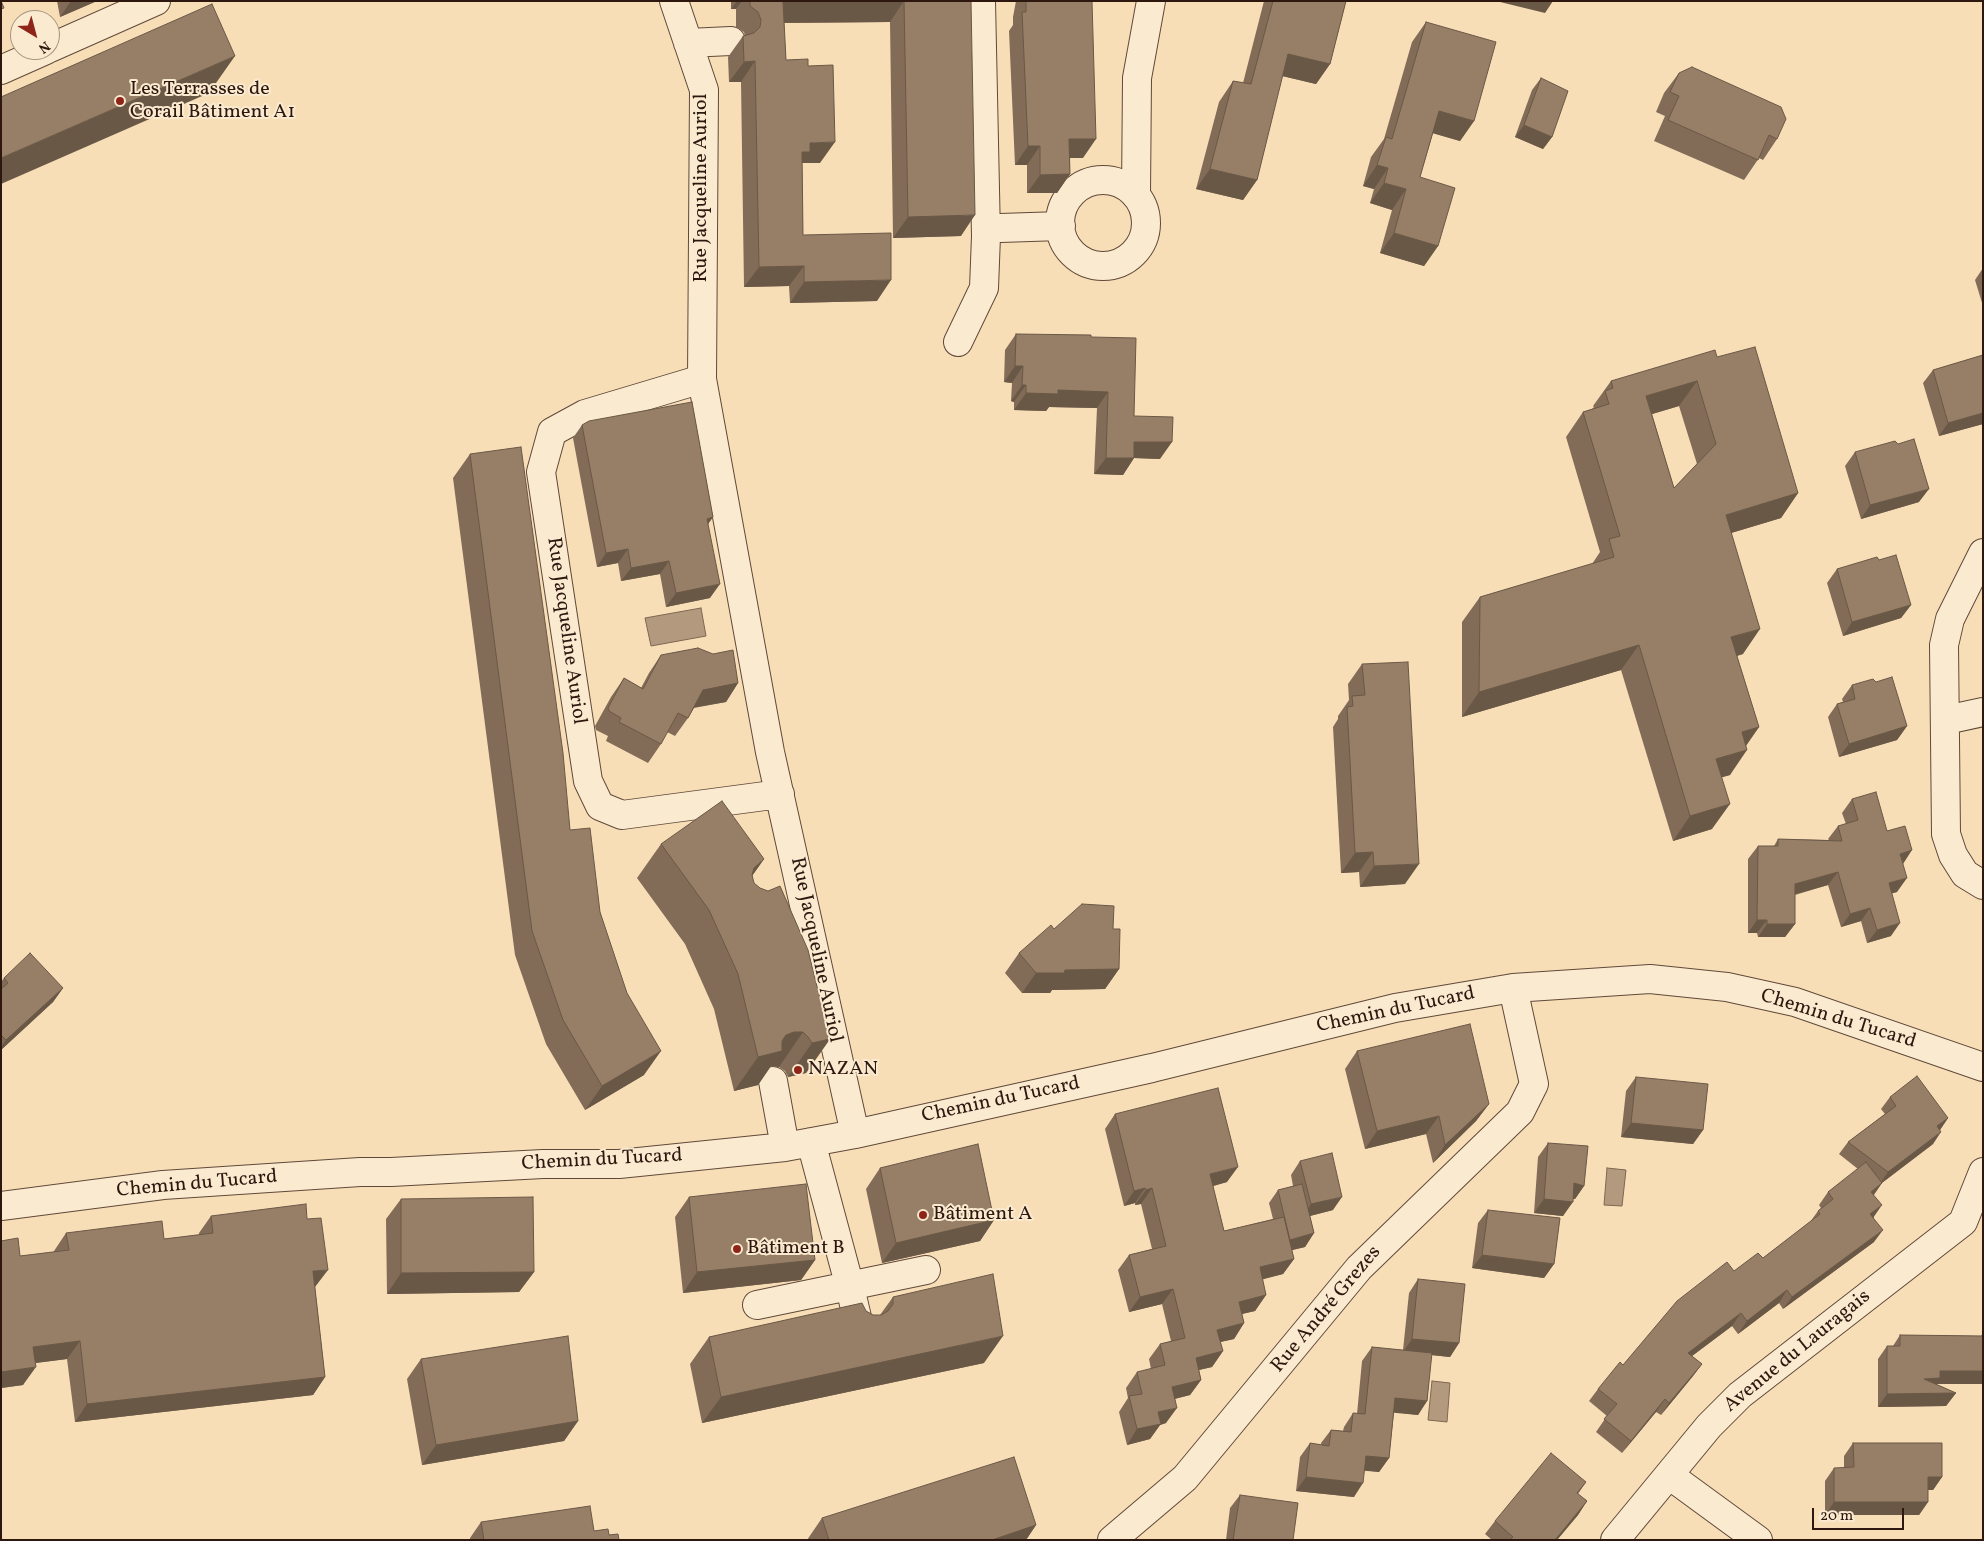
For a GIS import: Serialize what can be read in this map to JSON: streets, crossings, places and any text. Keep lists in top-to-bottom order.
{
  "streets": {
    "street": [
      "Rue Jacqueline Auriol",
      "Chemin du Tucard",
      "Rue André Grezes",
      "Avenue du Lauragais"
    ]
  },
  "crossings": [
    ["Rue Jacqueline Auriol", "Chemin du Tucard"],
    ["Chemin du Tucard", "Rue André Grezes"]
  ],
  "places": [
    "Les Terrasses de Corail Bâtiment A1",
    "NAZAN",
    "Bâtiment A",
    "Bâtiment B"
  ],
  "scale_bar": "20 m",
  "north": "bottom right"
}
